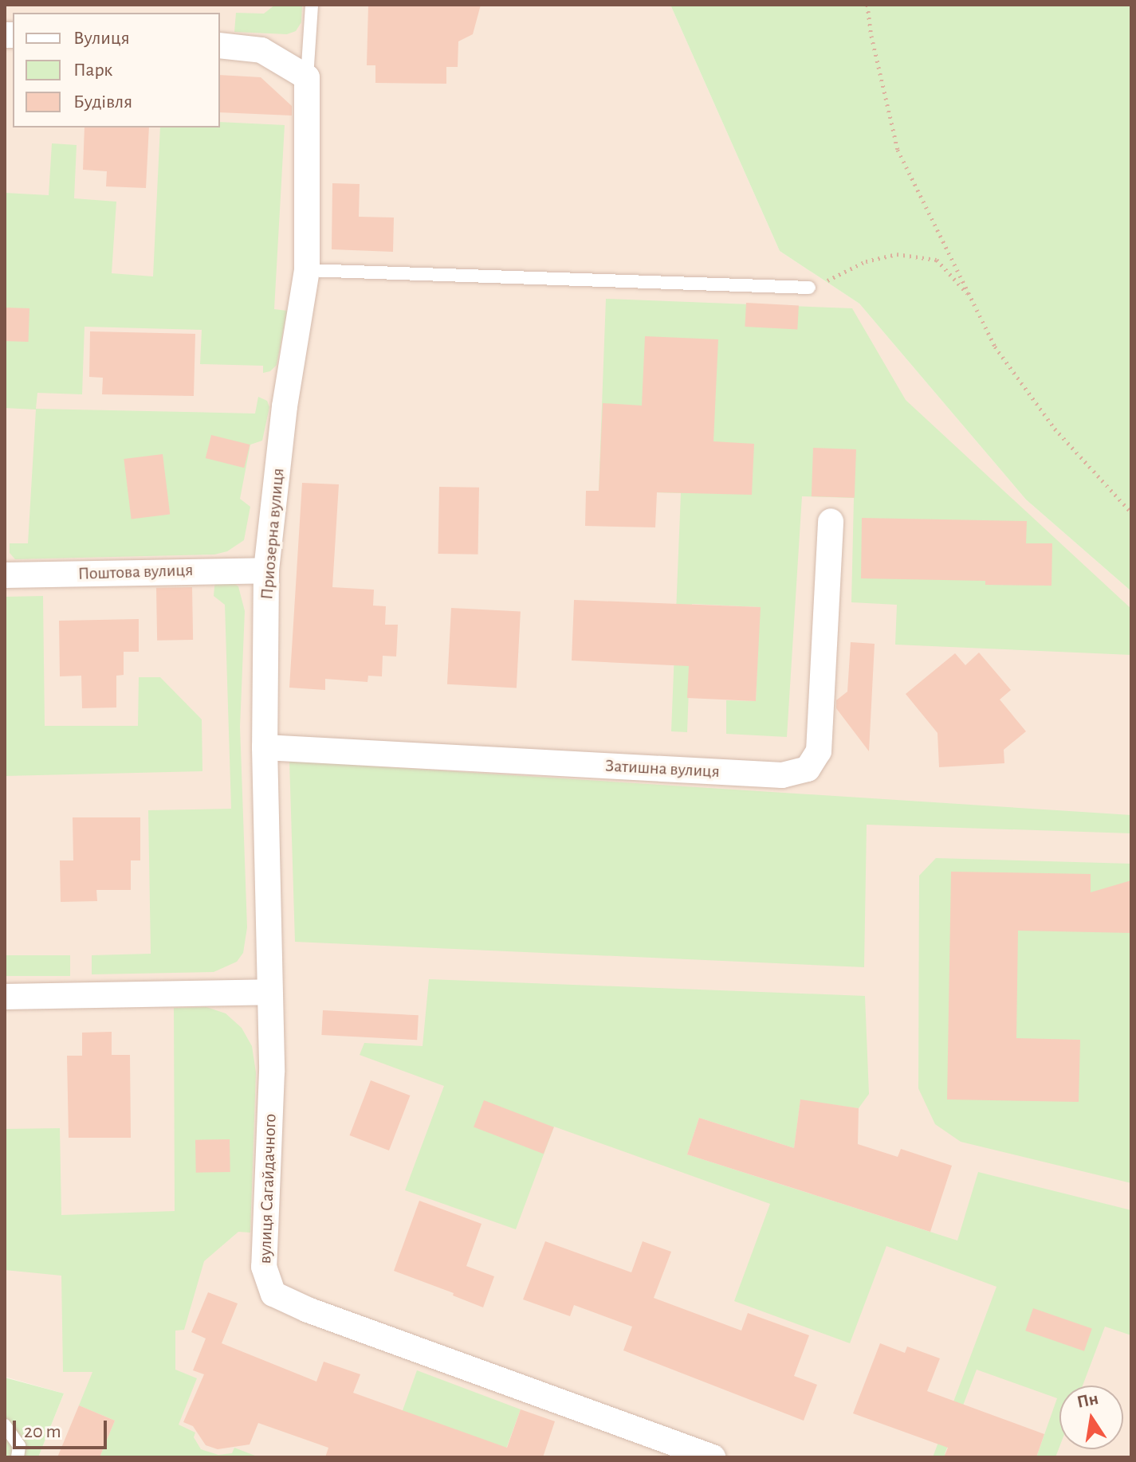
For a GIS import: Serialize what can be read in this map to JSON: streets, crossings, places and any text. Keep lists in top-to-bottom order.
{
  "streets": {
    "street": [
      "Приозерна вулиця",
      "Поштова вулиця",
      "Затишна вулиця",
      "вулиця Сагайдачного"
    ]
  },
  "crossings": [
    ["Приозерна вулиця", "Поштова вулиця"],
    ["Приозерна вулиця", "Затишна вулиця"],
    ["Приозерна вулиця", "вулиця Сагайдачного"]
  ],
  "legend": ["Вулиця", "Парк", "Будівля"],
  "scale_bar": "20 m",
  "north": "top"
}
